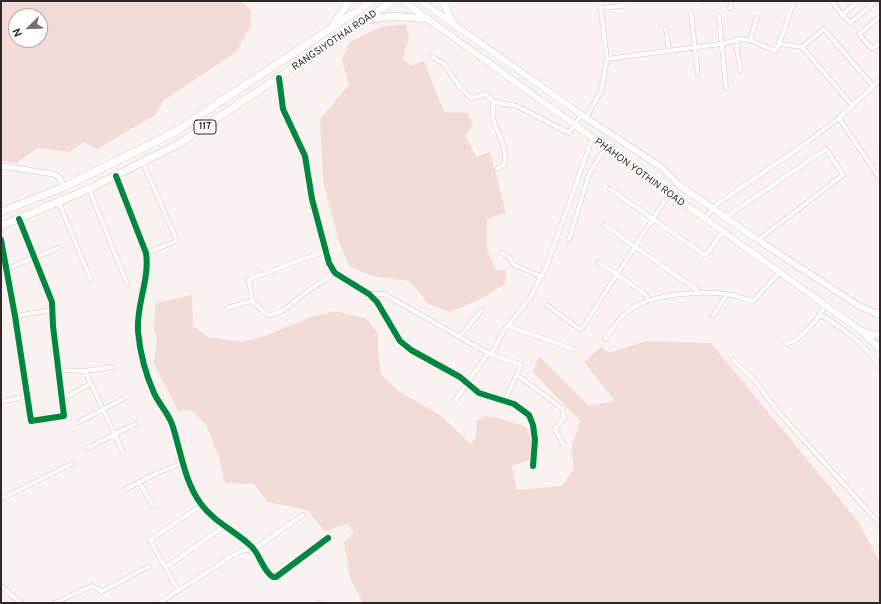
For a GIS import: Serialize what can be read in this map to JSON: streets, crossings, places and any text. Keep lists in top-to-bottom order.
{
  "streets": {
    "main road": ["RANGSIYOTHAI ROAD", "117", "PHAHON YOTHIN ROAD"]
  },
  "north": "bottom left"
}
